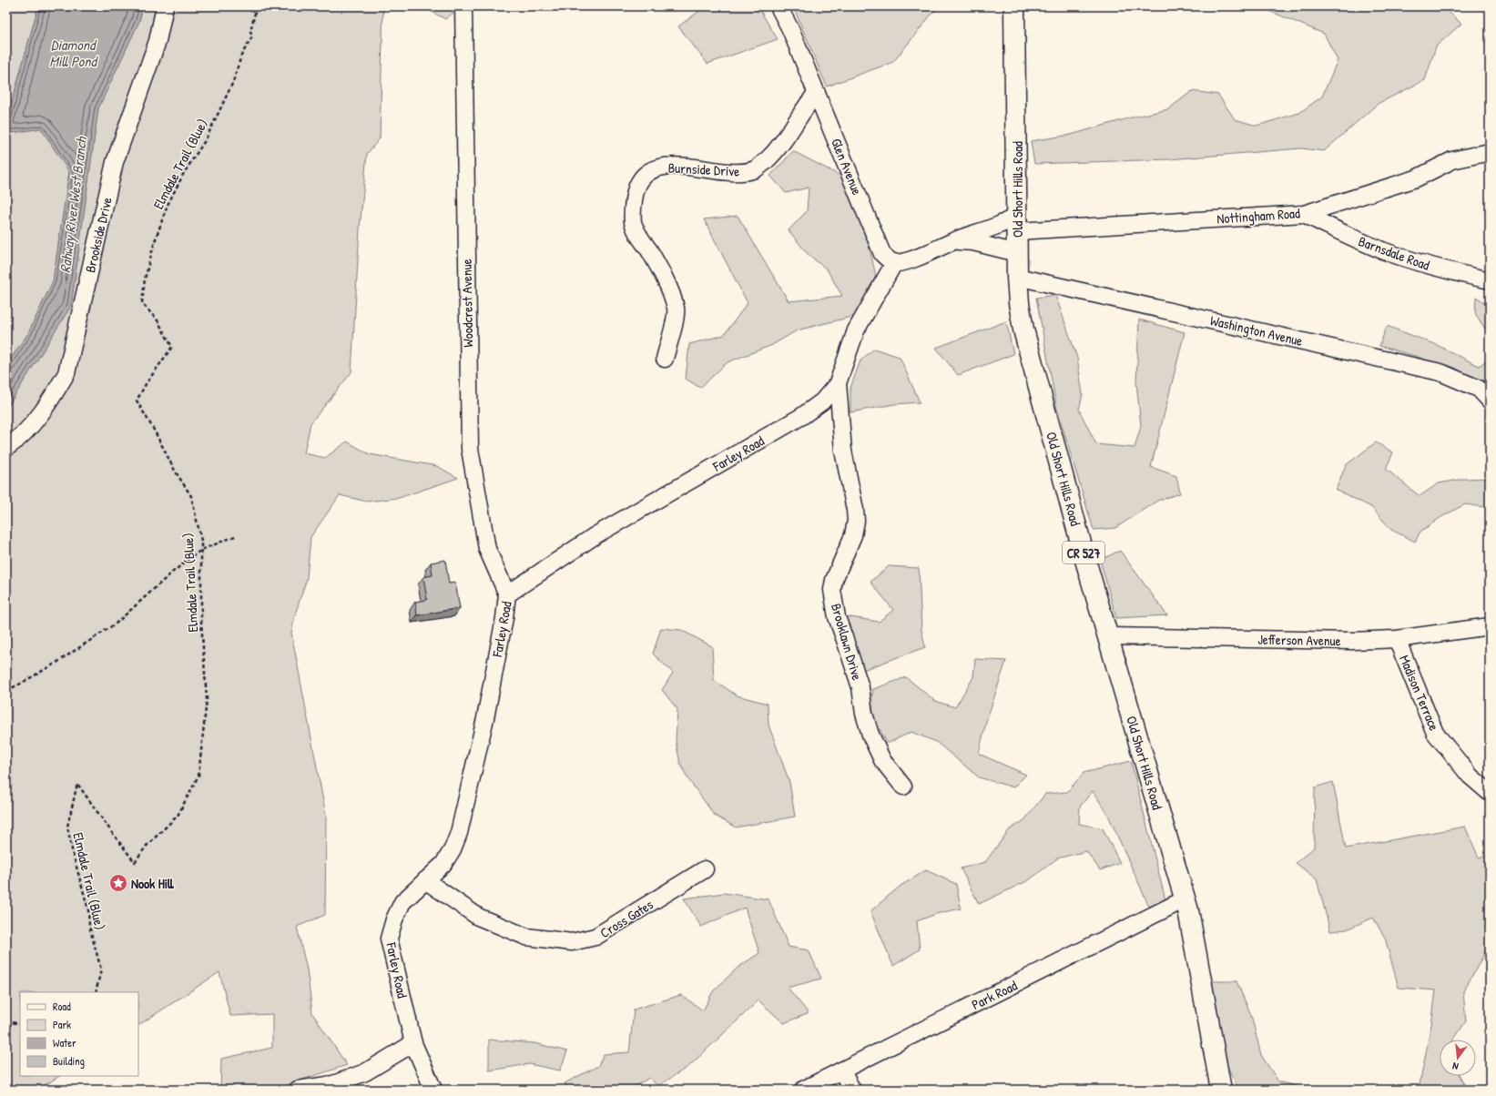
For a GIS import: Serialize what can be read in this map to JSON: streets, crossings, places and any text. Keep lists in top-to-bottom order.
{
  "streets": {
    "main road": ["Old Short Hills Road", "CR 527"],
    "street": [
      "Glen Avenue",
      "Burnside Drive",
      "Nottingham Road",
      "Brookside Drive",
      "Barnsdale Road",
      "Woodcrest Avenue",
      "Washington Avenue",
      "Farley Road",
      "Jefferson Avenue",
      "Brooklawn Drive",
      "Madison Terrace",
      "Cross Gates",
      "Park Road"
    ],
    "path": ["Elmdale Trail (Blue)"]
  },
  "crossings": [
    ["Glen Avenue", "Burnside Drive"],
    ["Glen Avenue", "Farley Road"],
    ["Old Short Hills Road", "Nottingham Road"],
    ["Old Short Hills Road", "Washington Avenue"],
    ["Old Short Hills Road", "Jefferson Avenue"],
    ["Old Short Hills Road", "Park Road"],
    ["Nottingham Road", "Barnsdale Road"],
    ["Woodcrest Avenue", "Farley Road"],
    ["Farley Road", "Brooklawn Drive"],
    ["Farley Road", "Cross Gates"],
    ["Jefferson Avenue", "Madison Terrace"]
  ],
  "water": ["Diamond Mill Pond", "Rahway River West Branch"],
  "places": {
    "place": ["Nook Hill"]
  },
  "legend": [
    "Road",
    "Park",
    "Water",
    "Building"
  ],
  "north": "bottom"
}
